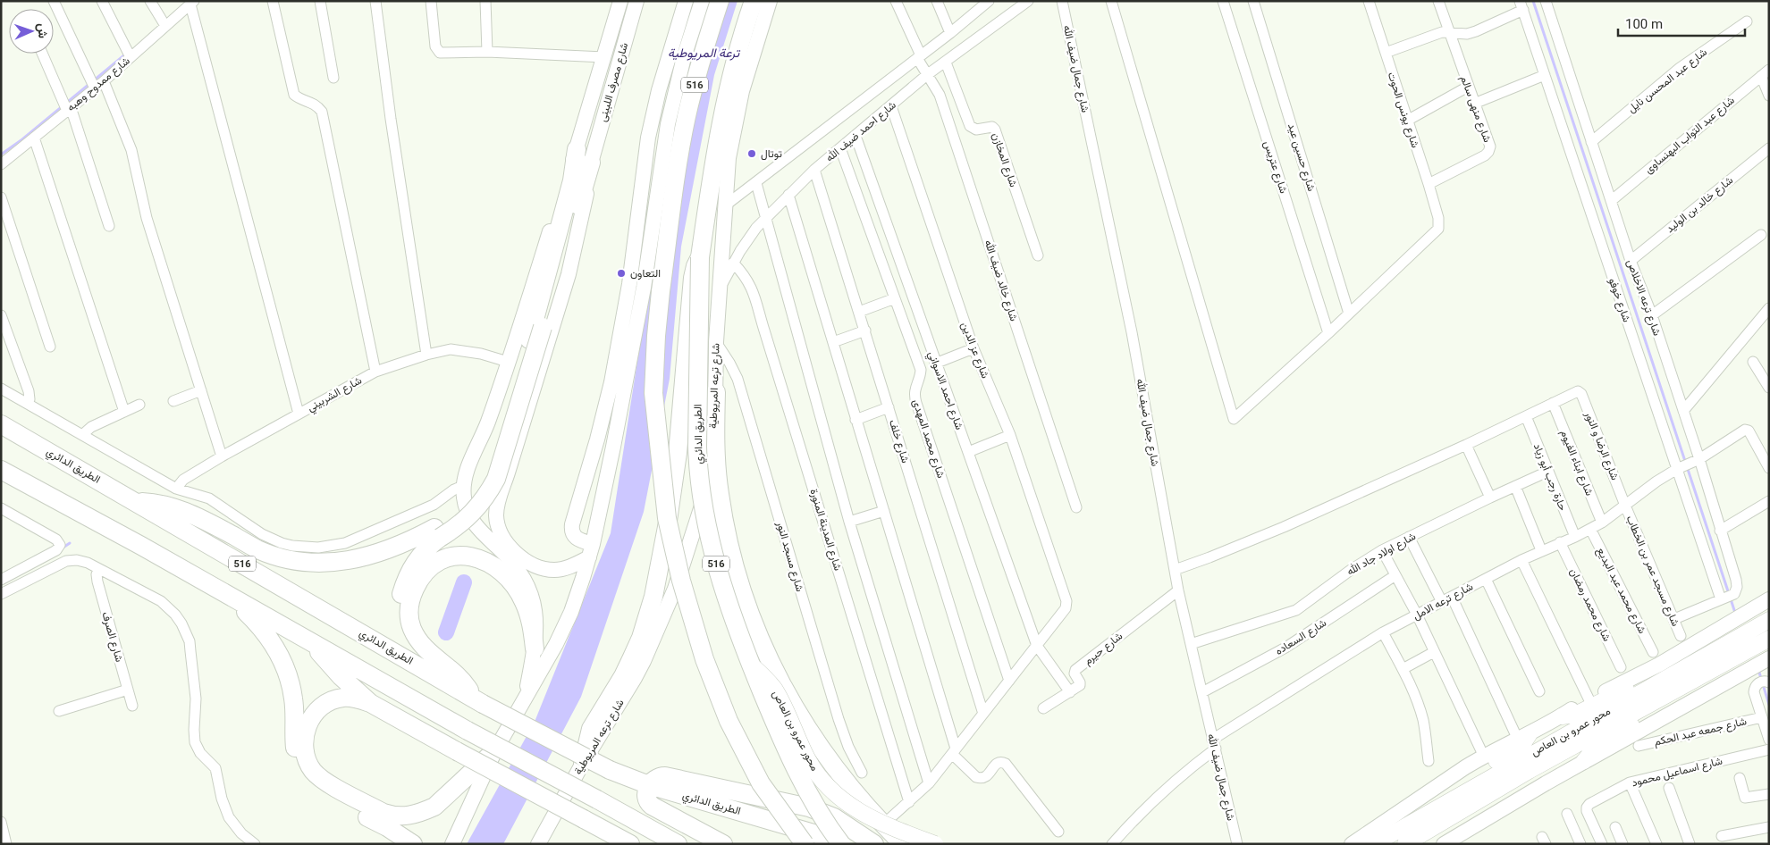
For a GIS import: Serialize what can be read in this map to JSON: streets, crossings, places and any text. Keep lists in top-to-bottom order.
{
  "streets": {
    "highway": ["516", "الطريق الدائري"],
    "main road": ["شارع مصرف اللبينى", "شارع ترعه المريوطية", "محور عمرو بن العاص"],
    "street": [
      "شارع جمال ضيف الله",
      "شارع عبد المحسن نايل",
      "شارع ممدوح وهبه",
      "شارع منهى سالم",
      "شارع يونس الحوت",
      "شارع احمد ضيف الله",
      "شارع عبد التواب البهنساوى",
      "شارع حسين عيد",
      "شارع المخازن",
      "شارع عتريس",
      "شارع خالد بن الوليد",
      "شارع خالد ضيف الله",
      "شارع ترعه الاخلاص",
      "شارع خوفو",
      "شارع عز الدين",
      "شارع احمد الاسواني",
      "شارع الشربيني",
      "شارع محمد المهدى",
      "شارع خلف",
      "شارع الرضا و النور",
      "شارع ابناء الفيوم",
      "حارة رجب أبو زياد",
      "شارع المدينة المنورة",
      "شارع اولاد جاد الله",
      "شارع مسجد النور",
      "شارع مسجد عمر بن الخطاب",
      "شارع محمد عبد البديع",
      "شارع ترعه الامل",
      "شارع محمد رمضان",
      "شارع الصرف",
      "شارع السعاده",
      "شارع حيرم",
      "شارع جمعه عبد الحكم",
      "شارع اسماعيل محمود"
    ]
  },
  "crossings": [
    ["شارع جمال ضيف الله", "شارع اولاد جاد الله"],
    ["شارع جمال ضيف الله", "شارع ترعه الامل"],
    ["شارع جمال ضيف الله", "شارع السعاده"],
    ["شارع جمال ضيف الله", "شارع حيرم"],
    ["شارع عبد المحسن نايل", "شارع ترعه الاخلاص"],
    ["شارع مصرف اللبينى", "شارع الشربيني"],
    ["شارع منهى سالم", "شارع يونس الحوت"],
    ["شارع يونس الحوت", "شارع حسين عيد"],
    ["شارع احمد ضيف الله", "شارع المخازن"],
    ["شارع احمد ضيف الله", "شارع خالد ضيف الله"],
    ["شارع احمد ضيف الله", "شارع عز الدين"],
    ["شارع احمد ضيف الله", "شارع ترعه المريوطية"],
    ["شارع احمد ضيف الله", "شارع احمد الاسواني"],
    ["شارع احمد ضيف الله", "شارع محمد المهدى"],
    ["شارع احمد ضيف الله", "شارع خلف"],
    ["شارع احمد ضيف الله", "شارع المدينة المنورة"],
    ["شارع عبد التواب البهنساوى", "شارع ترعه الاخلاص"],
    ["شارع خالد بن الوليد", "شارع ترعه الاخلاص"],
    ["شارع ترعه الاخلاص", "شارع خوفو"],
    ["شارع ترعه الاخلاص", "شارع ترعه الامل"],
    ["شارع خوفو", "شارع ترعه الامل"],
    ["شارع عز الدين", "شارع احمد الاسواني"],
    ["شارع ترعه المريوطية", "شارع مسجد النور"],
    ["شارع احمد الاسواني", "شارع حيرم"],
    ["الطريق الدائري", "محور عمرو بن العاص"],
    ["شارع الرضا و النور", "شارع ابناء الفيوم"],
    ["شارع الرضا و النور", "شارع مسجد عمر بن الخطاب"],
    ["شارع الرضا و النور", "شارع ترعه الامل"],
    ["شارع ابناء الفيوم", "شارع ترعه الامل"],
    ["حارة رجب أبو زياد", "شارع اولاد جاد الله"],
    ["حارة رجب أبو زياد", "شارع ترعه الامل"],
    ["شارع مسجد عمر بن الخطاب", "شارع ترعه الامل"],
    ["شارع محمد عبد البديع", "شارع ترعه الامل"],
    ["شارع ترعه الامل", "شارع محمد رمضان"]
  ],
  "water": ["ترعة المريوطية"],
  "places": ["توتال", "التعاون"],
  "scale_bar": "100 m",
  "north": "right"
}
